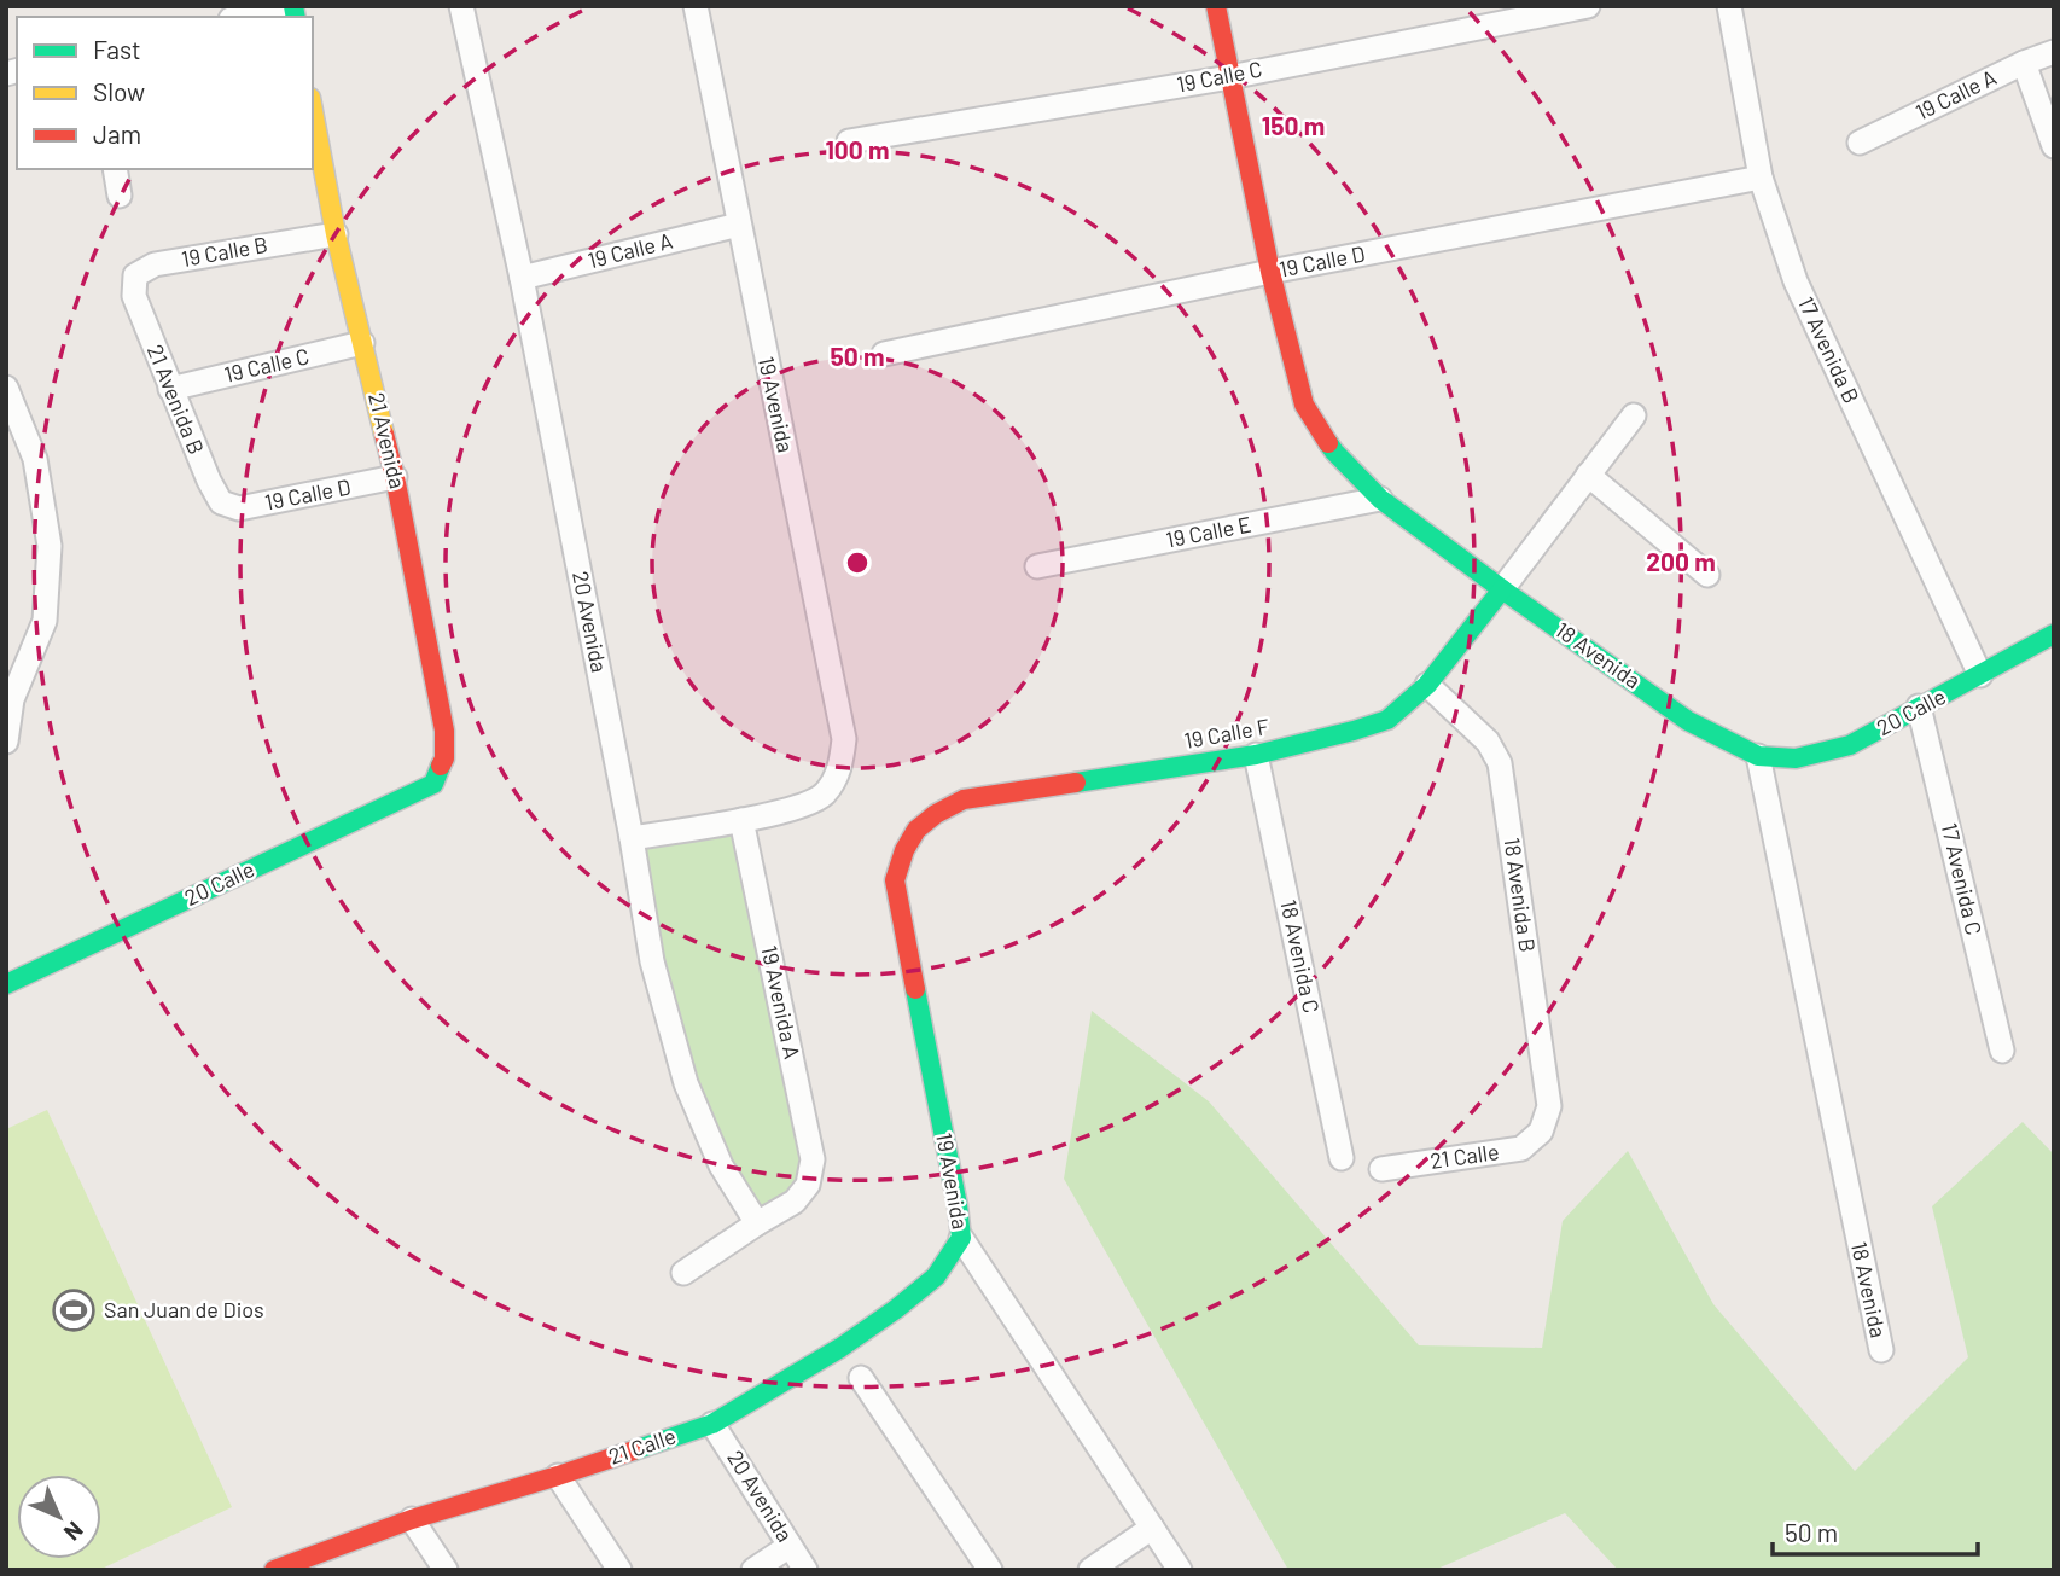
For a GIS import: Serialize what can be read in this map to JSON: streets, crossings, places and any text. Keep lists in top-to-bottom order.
{
  "streets": {
    "street": [
      "19 Calle C",
      "19 Calle A",
      "19 Calle B",
      "19 Calle D",
      "17 Avenida B",
      "21 Avenida B",
      "19 Avenida",
      "21 Avenida",
      "19 Calle E",
      "20 Avenida",
      "18 Avenida",
      "20 Calle",
      "19 Calle F",
      "17 Avenida C",
      "18 Avenida B",
      "18 Avenida C",
      "19 Avenida A",
      "21 Calle"
    ]
  },
  "crossings": [
    ["19 Calle C", "21 Avenida B"],
    ["19 Calle C", "21 Avenida"],
    ["19 Calle C", "18 Avenida"],
    ["19 Calle A", "19 Avenida"],
    ["19 Calle A", "20 Avenida"],
    ["19 Calle B", "21 Avenida B"],
    ["19 Calle B", "21 Avenida"],
    ["19 Calle D", "17 Avenida B"],
    ["19 Calle D", "21 Avenida B"],
    ["19 Calle D", "21 Avenida"],
    ["19 Calle D", "18 Avenida"],
    ["17 Avenida B", "20 Calle"],
    ["19 Avenida", "19 Calle F"],
    ["19 Avenida", "19 Avenida A"],
    ["19 Avenida", "21 Calle"],
    ["21 Avenida", "20 Calle"],
    ["19 Calle E", "18 Avenida"],
    ["20 Avenida", "19 Avenida A"],
    ["20 Avenida", "21 Calle"],
    ["18 Avenida", "20 Calle"],
    ["18 Avenida", "19 Calle F"],
    ["20 Calle", "17 Avenida C"],
    ["19 Calle F", "18 Avenida B"],
    ["19 Calle F", "18 Avenida C"],
    ["18 Avenida B", "21 Calle"]
  ],
  "places": {
    "sports": ["San Juan de Dios"]
  },
  "legend": ["Fast", "Slow", "Jam"],
  "scale_bar": "50 m",
  "north": "bottom right",
  "rings": [
    "150 m",
    "100 m",
    "50 m",
    "200 m"
  ]
}
